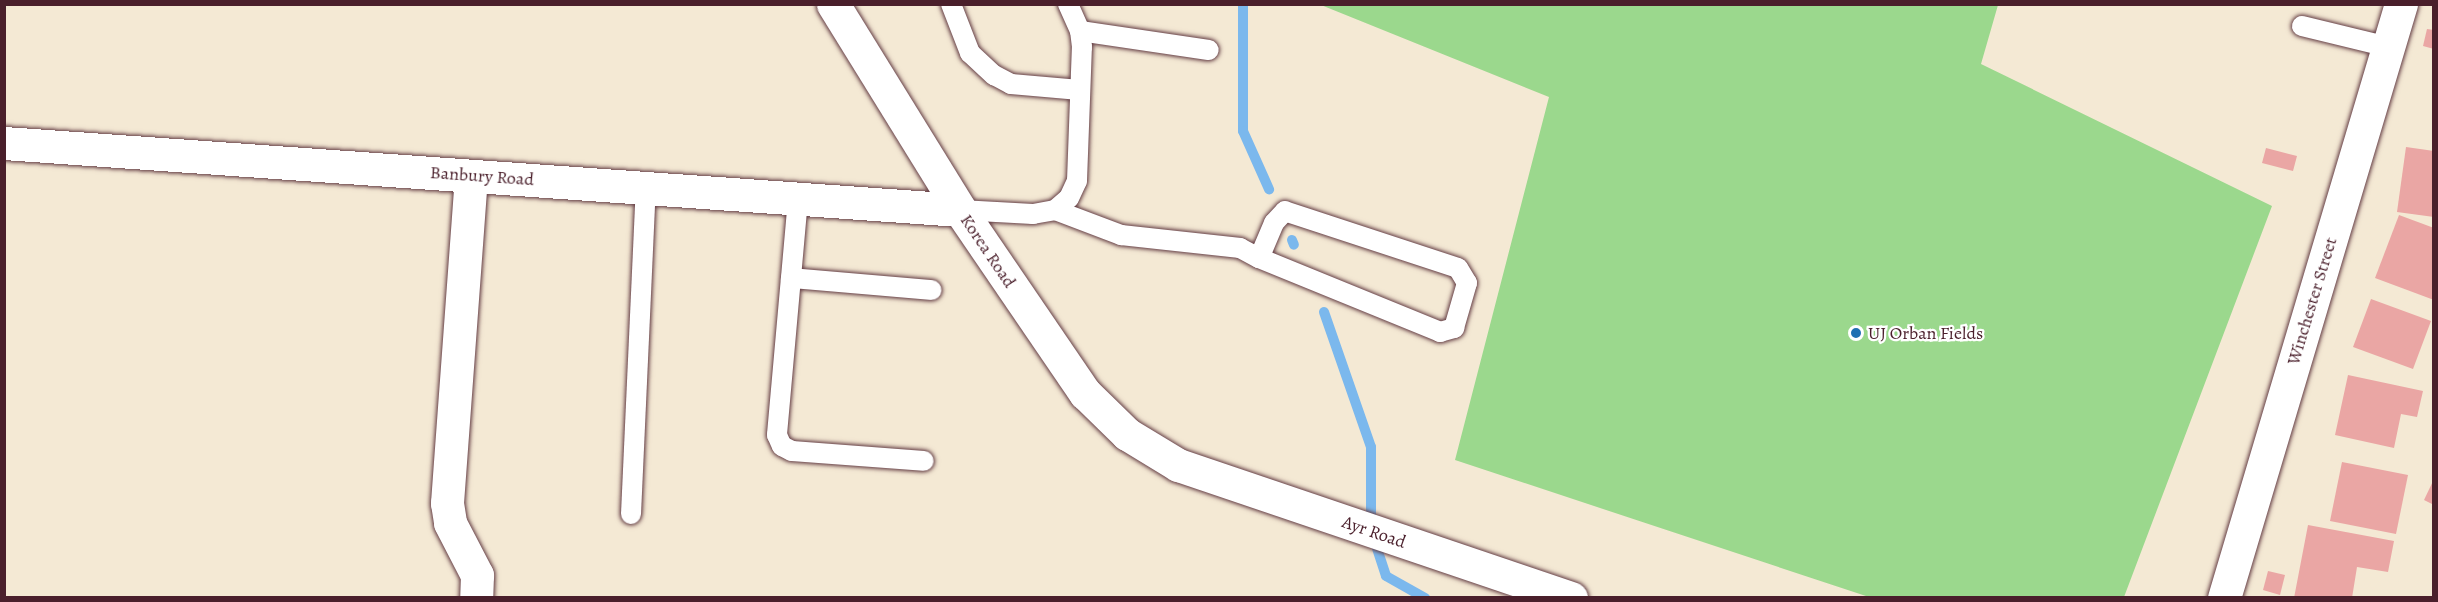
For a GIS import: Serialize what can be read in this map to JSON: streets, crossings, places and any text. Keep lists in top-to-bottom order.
{
  "streets": {
    "street": [
      "Banbury Road",
      "Korea Road",
      "Winchester Street",
      "Ayr Road"
    ]
  },
  "crossings": [
    ["Banbury Road", "Korea Road"],
    ["Korea Road", "Ayr Road"]
  ],
  "places": ["UJ Orban Fields"]
}
